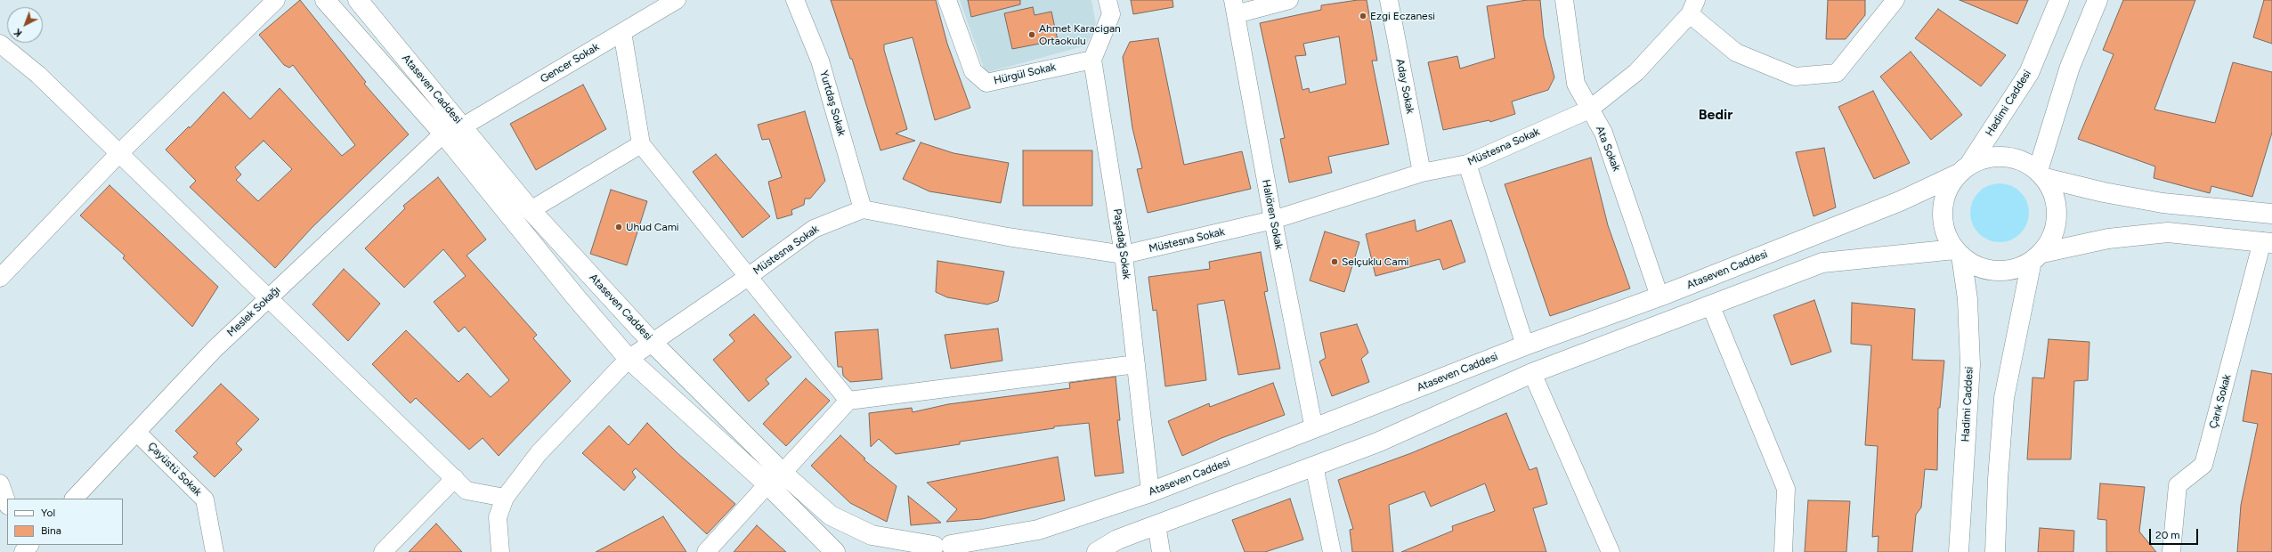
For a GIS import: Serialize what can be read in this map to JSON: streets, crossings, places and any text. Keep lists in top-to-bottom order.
{
  "streets": {
    "main road": ["Ataseven Caddesi", "Hadimi Caddesi"],
    "street": [
      "Gencer Sokak",
      "Hürgül Sokak",
      "Aday Sokak",
      "Yurtdaş Sokak",
      "Müstesna Sokak",
      "Ata Sokak",
      "Halıören Sokak",
      "Paşadağ Sokak",
      "Meslek Sokağı",
      "Çarık Sokak",
      "Çayüstü Sokak"
    ]
  },
  "crossings": [
    ["Gencer Sokak", "Ataseven Caddesi"],
    ["Hürgül Sokak", "Paşadağ Sokak"],
    ["Aday Sokak", "Müstesna Sokak"],
    ["Ataseven Caddesi", "Hadimi Caddesi"],
    ["Ataseven Caddesi", "Müstesna Sokak"],
    ["Ataseven Caddesi", "Ata Sokak"],
    ["Ataseven Caddesi", "Halıören Sokak"],
    ["Ataseven Caddesi", "Paşadağ Sokak"],
    ["Ataseven Caddesi", "Meslek Sokağı"],
    ["Yurtdaş Sokak", "Müstesna Sokak"],
    ["Müstesna Sokak", "Ata Sokak"],
    ["Müstesna Sokak", "Halıören Sokak"],
    ["Müstesna Sokak", "Paşadağ Sokak"],
    ["Meslek Sokağı", "Çayüstü Sokak"]
  ],
  "districts": ["Bedir"],
  "places": [
    "Ezgi Eczanesi",
    "Ahmet Karacigan Ortaokulu",
    "Uhud Cami",
    "Selçuklu Cami"
  ],
  "legend": ["Yol", "Bina"],
  "scale_bar": "20 m",
  "north": "bottom left"
}
